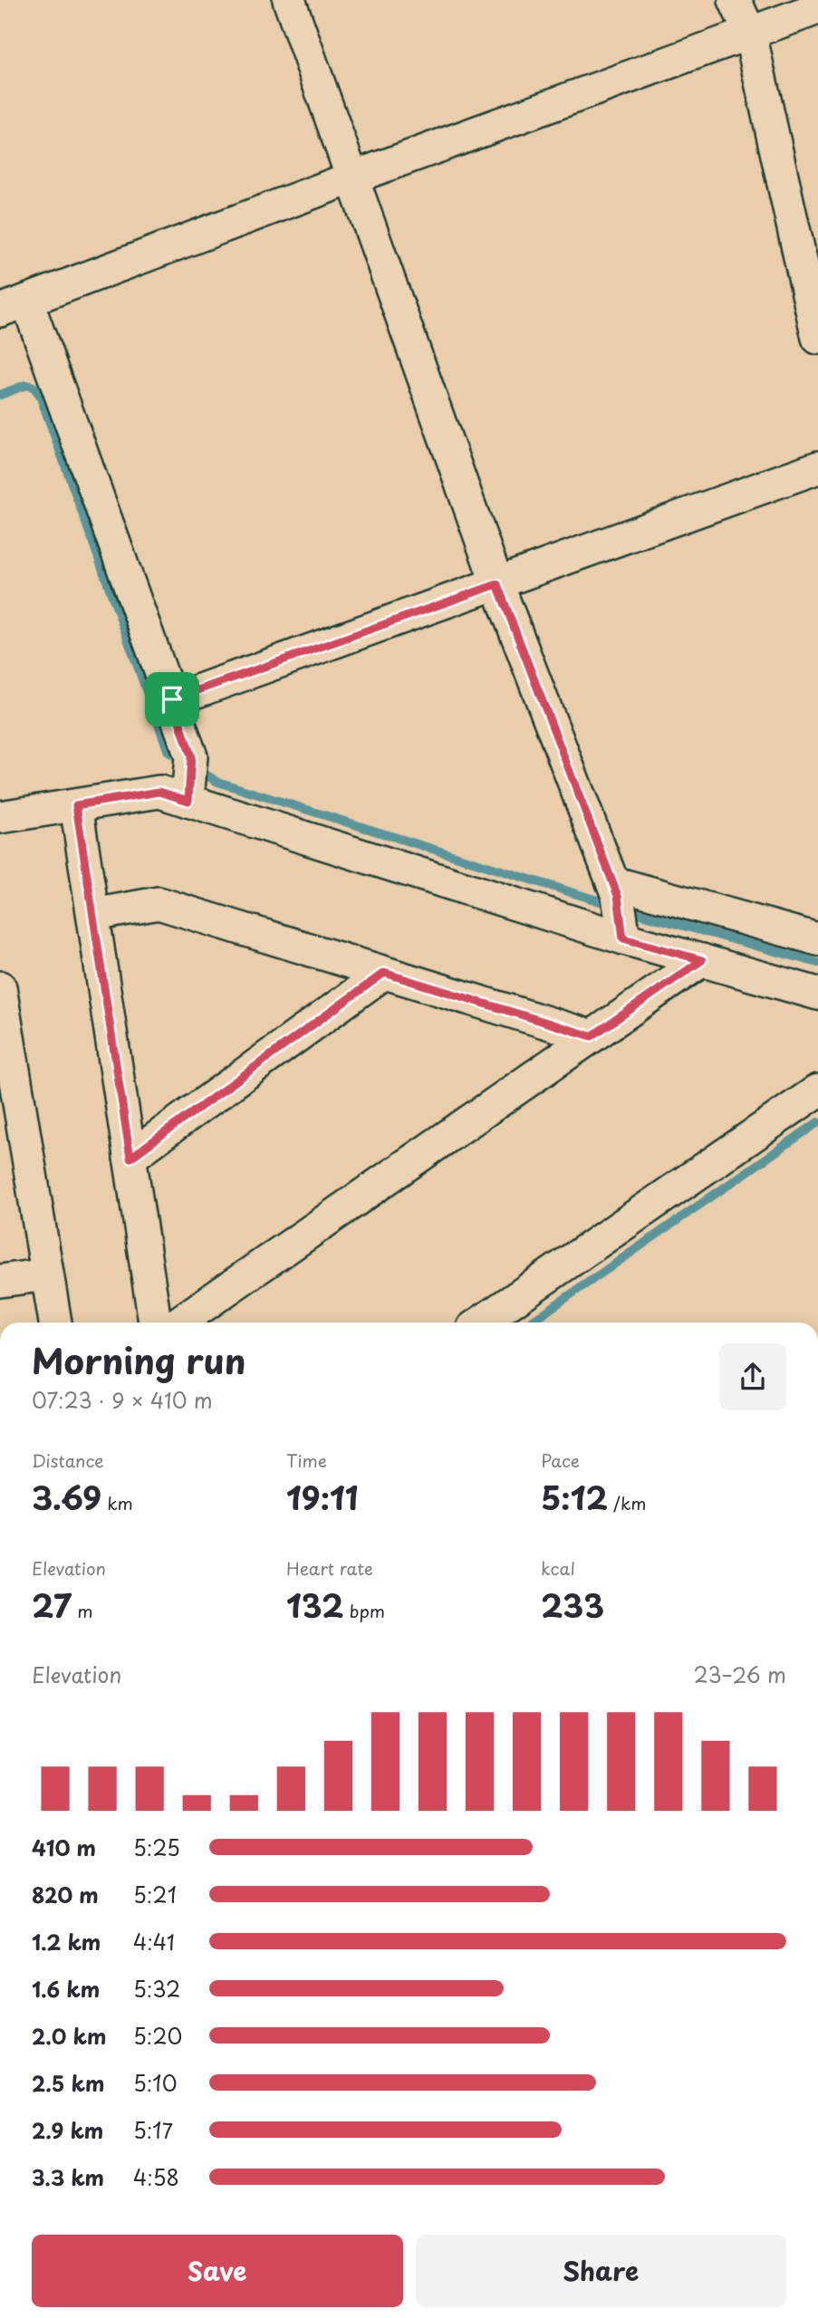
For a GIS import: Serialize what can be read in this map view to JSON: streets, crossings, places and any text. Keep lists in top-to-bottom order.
{
  "page": {
    "heading": ["Morning run", "07:23 · 9 × 410 m"],
    "stats": [
      ["Distance", "3.69 km"],
      ["Time", "19:11"],
      ["Pace", "5:12 /km"],
      ["Elevation", "27 m"],
      ["Heart rate", "132 bpm"],
      ["kcal", "233"]
    ],
    "chart": ["Elevation", "23–26 m"],
    "list": [
      {
        "name": "410 m",
        "note": "5:25"
      },
      {
        "name": "820 m",
        "note": "5:21"
      },
      {
        "name": "1.2 km",
        "note": "4:41"
      },
      {
        "name": "1.6 km",
        "note": "5:32"
      },
      {
        "name": "2.0 km",
        "note": "5:20"
      },
      {
        "name": "2.5 km",
        "note": "5:10"
      },
      {
        "name": "2.9 km",
        "note": "5:17"
      },
      {
        "name": "3.3 km",
        "note": "4:58"
      }
    ],
    "buttons": ["Save", "Share"]
  }
}
